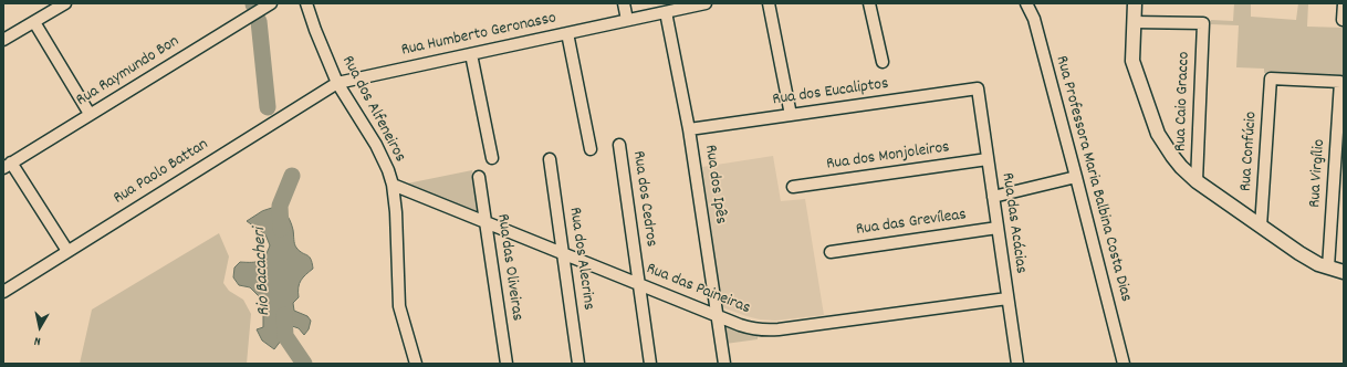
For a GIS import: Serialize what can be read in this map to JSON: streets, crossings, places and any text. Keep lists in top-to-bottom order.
{
  "streets": {
    "street": [
      "Rua Humberto Geronasso",
      "Rua Raymundo Bon",
      "Rua dos Eucaliptos",
      "Rua Caio Gracco",
      "Rua dos Alfeneiros",
      "Rua Confúcio",
      "Rua dos Monjoleiros",
      "Rua Paolo Battan",
      "Rua Virgílio",
      "Rua Professora Maria Balbina Costa Dias",
      "Rua dos Ipês",
      "Rua dos Cedros",
      "Rua das Grevíleas",
      "Rua das Acácias",
      "Rua dos Alecrins",
      "Rua das Oliveiras",
      "Rua das Paineiras"
    ]
  },
  "crossings": [
    ["Rua Humberto Geronasso", "Rua dos Alfeneiros"],
    ["Rua Humberto Geronasso", "Rua Paolo Battan"],
    ["Rua Humberto Geronasso", "Rua dos Ipês"],
    ["Rua dos Eucaliptos", "Rua dos Ipês"],
    ["Rua dos Eucaliptos", "Rua das Acácias"],
    ["Rua dos Alfeneiros", "Rua Paolo Battan"],
    ["Rua dos Alfeneiros", "Rua das Paineiras"],
    ["Rua Confúcio", "Rua Virgílio"],
    ["Rua dos Monjoleiros", "Rua das Acácias"],
    ["Rua dos Ipês", "Rua das Paineiras"],
    ["Rua dos Cedros", "Rua das Paineiras"],
    ["Rua das Grevíleas", "Rua das Acácias"],
    ["Rua das Acácias", "Rua das Paineiras"],
    ["Rua dos Alecrins", "Rua das Paineiras"],
    ["Rua das Oliveiras", "Rua das Paineiras"]
  ],
  "water": ["Rio Bacacheri"],
  "north": "bottom"
}
